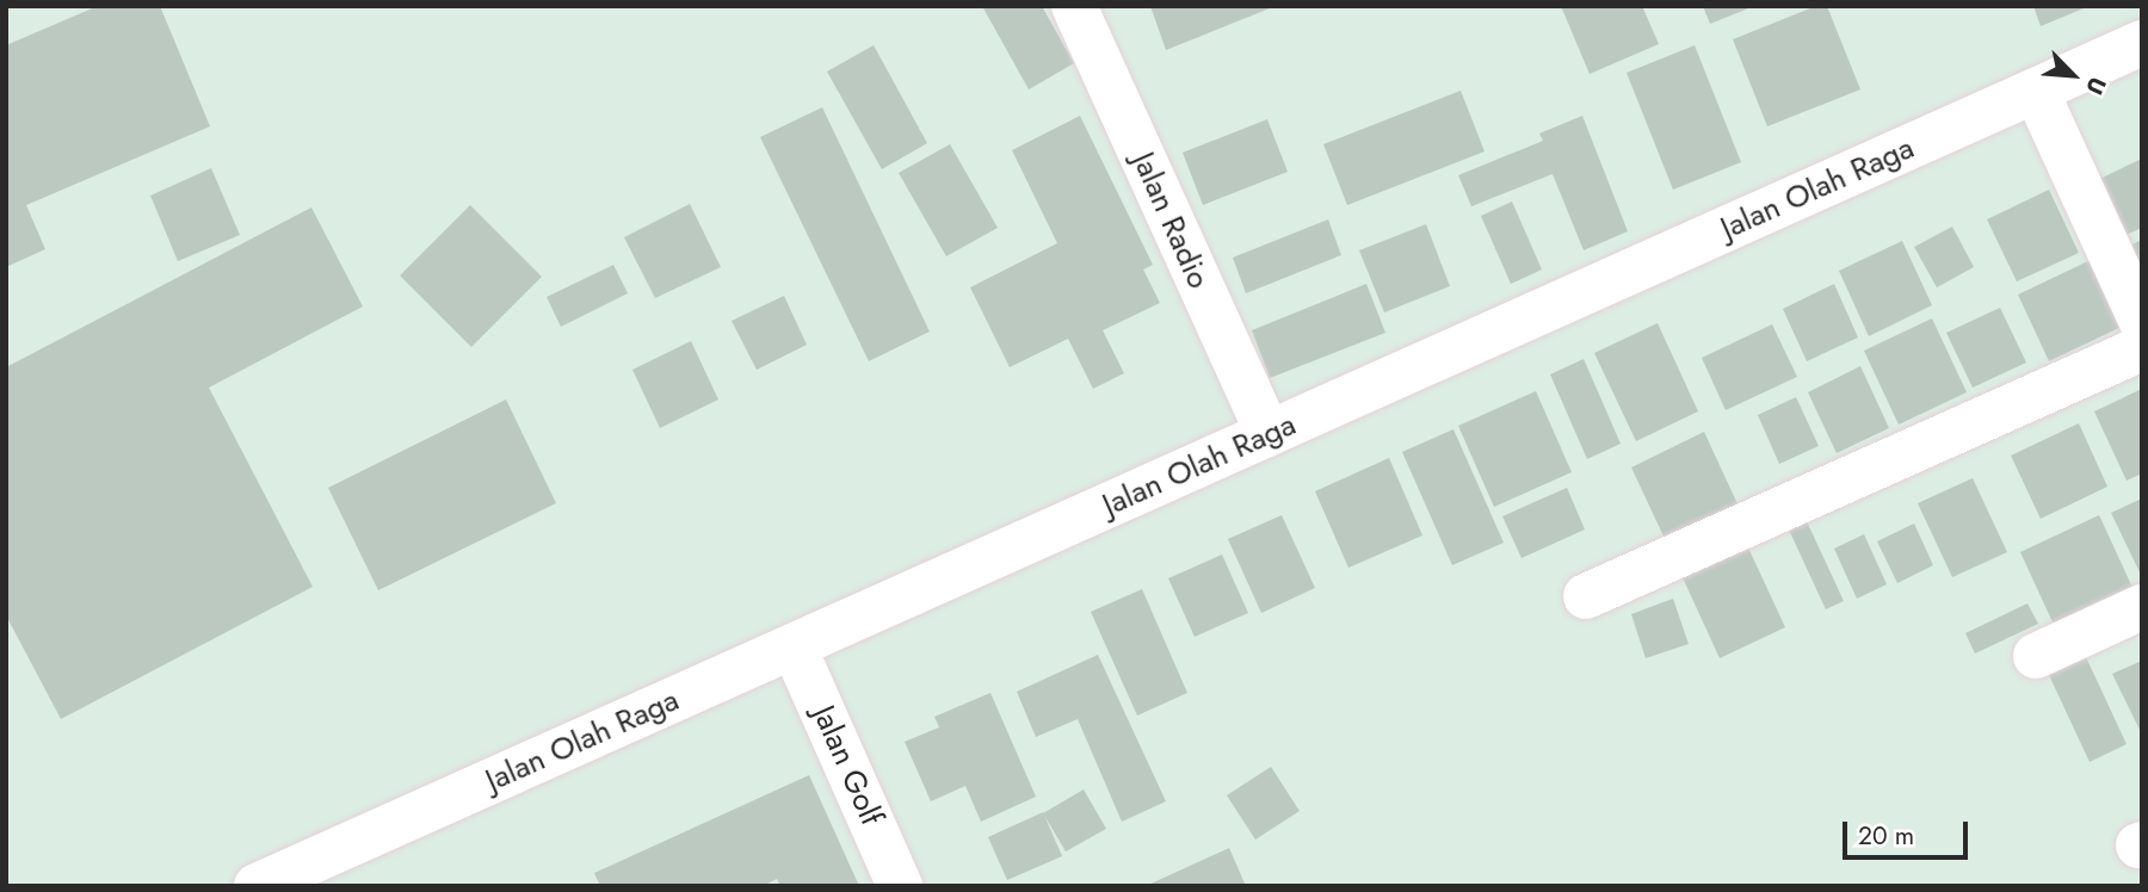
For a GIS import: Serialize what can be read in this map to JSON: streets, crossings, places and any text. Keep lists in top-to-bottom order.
{
  "streets": {
    "street": ["Jalan Olah Raga", "Jalan Radio", "Jalan Golf"]
  },
  "crossings": [
    ["Jalan Olah Raga", "Jalan Radio"],
    ["Jalan Olah Raga", "Jalan Golf"]
  ],
  "scale_bar": "20 m",
  "north": "bottom right"
}
